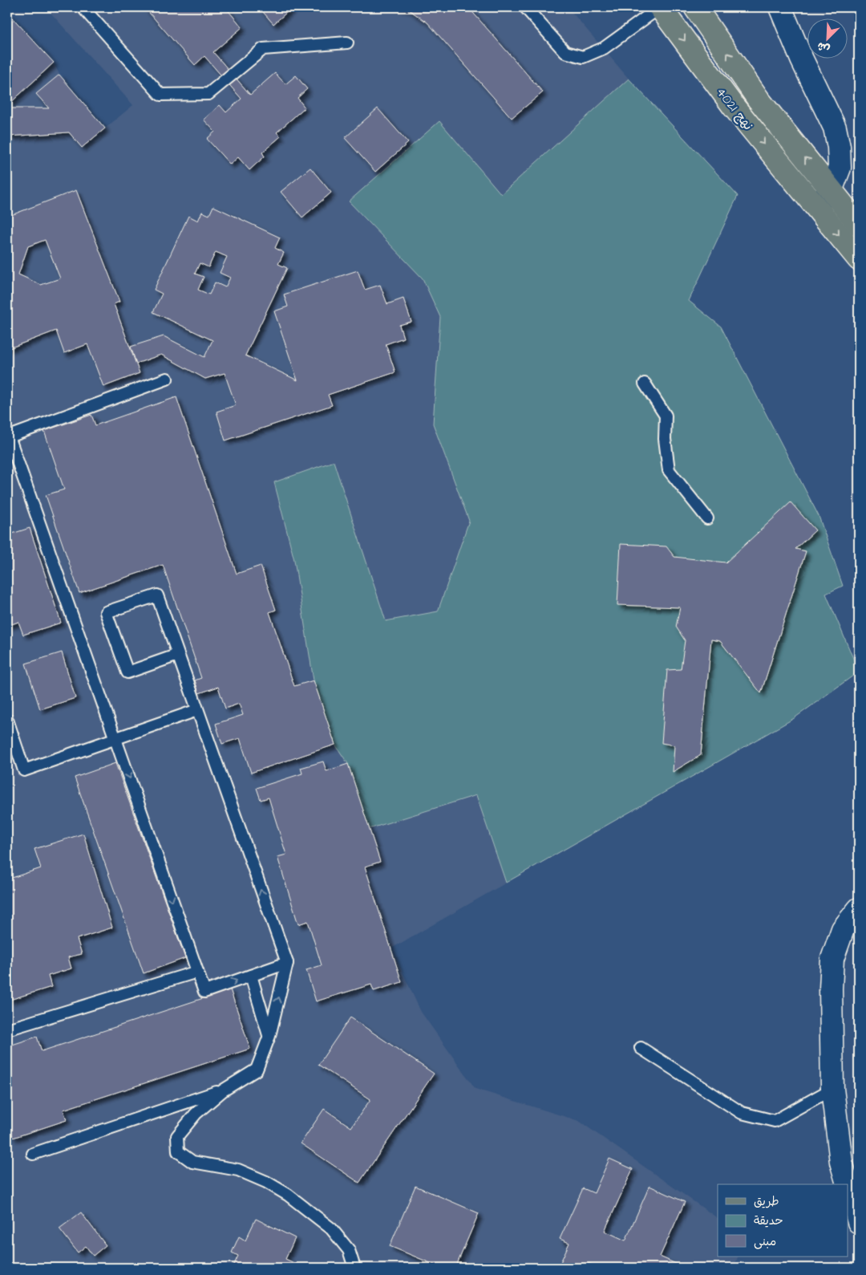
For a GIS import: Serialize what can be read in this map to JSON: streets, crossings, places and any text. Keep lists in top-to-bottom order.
{
  "streets": {
    "main road": ["نهج 4021"]
  },
  "legend": ["طريق", "حديقة", "مبنى"],
  "north": "bottom left"
}
